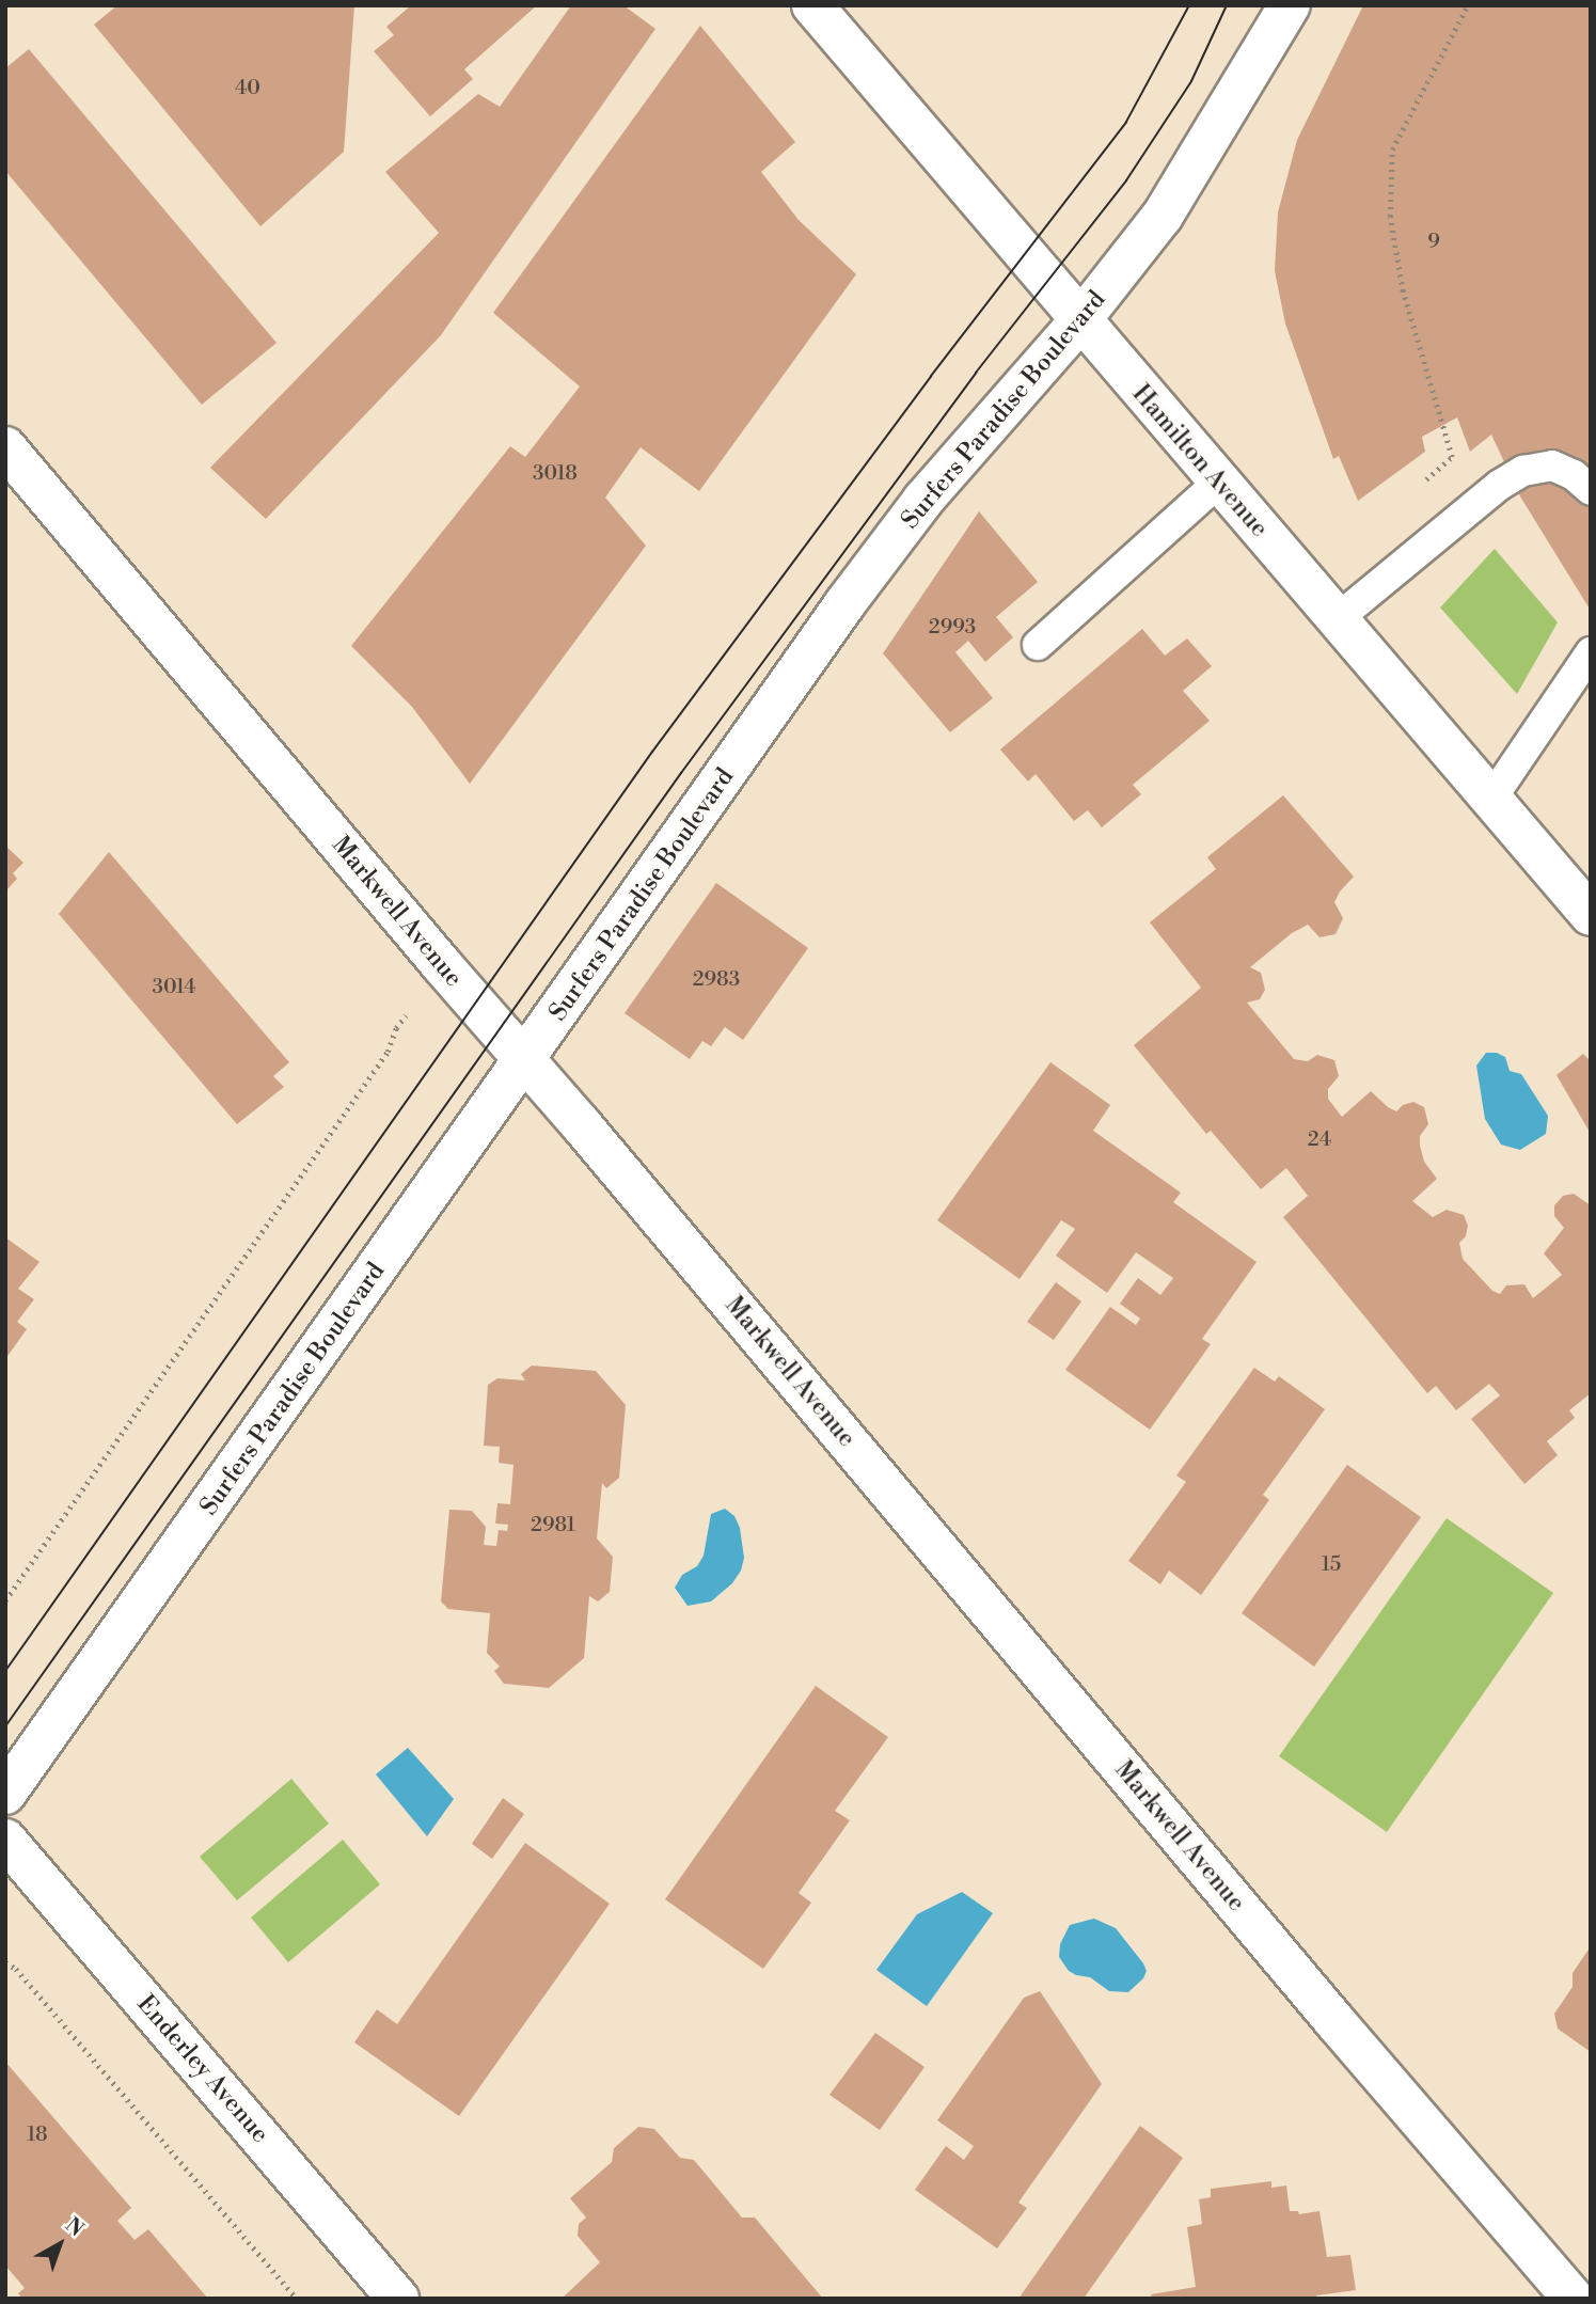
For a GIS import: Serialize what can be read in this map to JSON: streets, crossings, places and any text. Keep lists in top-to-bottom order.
{
  "streets": {
    "street": [
      "Surfers Paradise Boulevard",
      "Hamilton Avenue",
      "Markwell Avenue",
      "Enderley Avenue"
    ]
  },
  "crossings": [
    ["Surfers Paradise Boulevard", "Hamilton Avenue"],
    ["Surfers Paradise Boulevard", "Markwell Avenue"]
  ],
  "house_numbers": [
    "40",
    "9",
    "3018",
    "2993",
    "2983",
    "3014",
    "24",
    "2981",
    "15",
    "18"
  ],
  "north": "top right"
}
